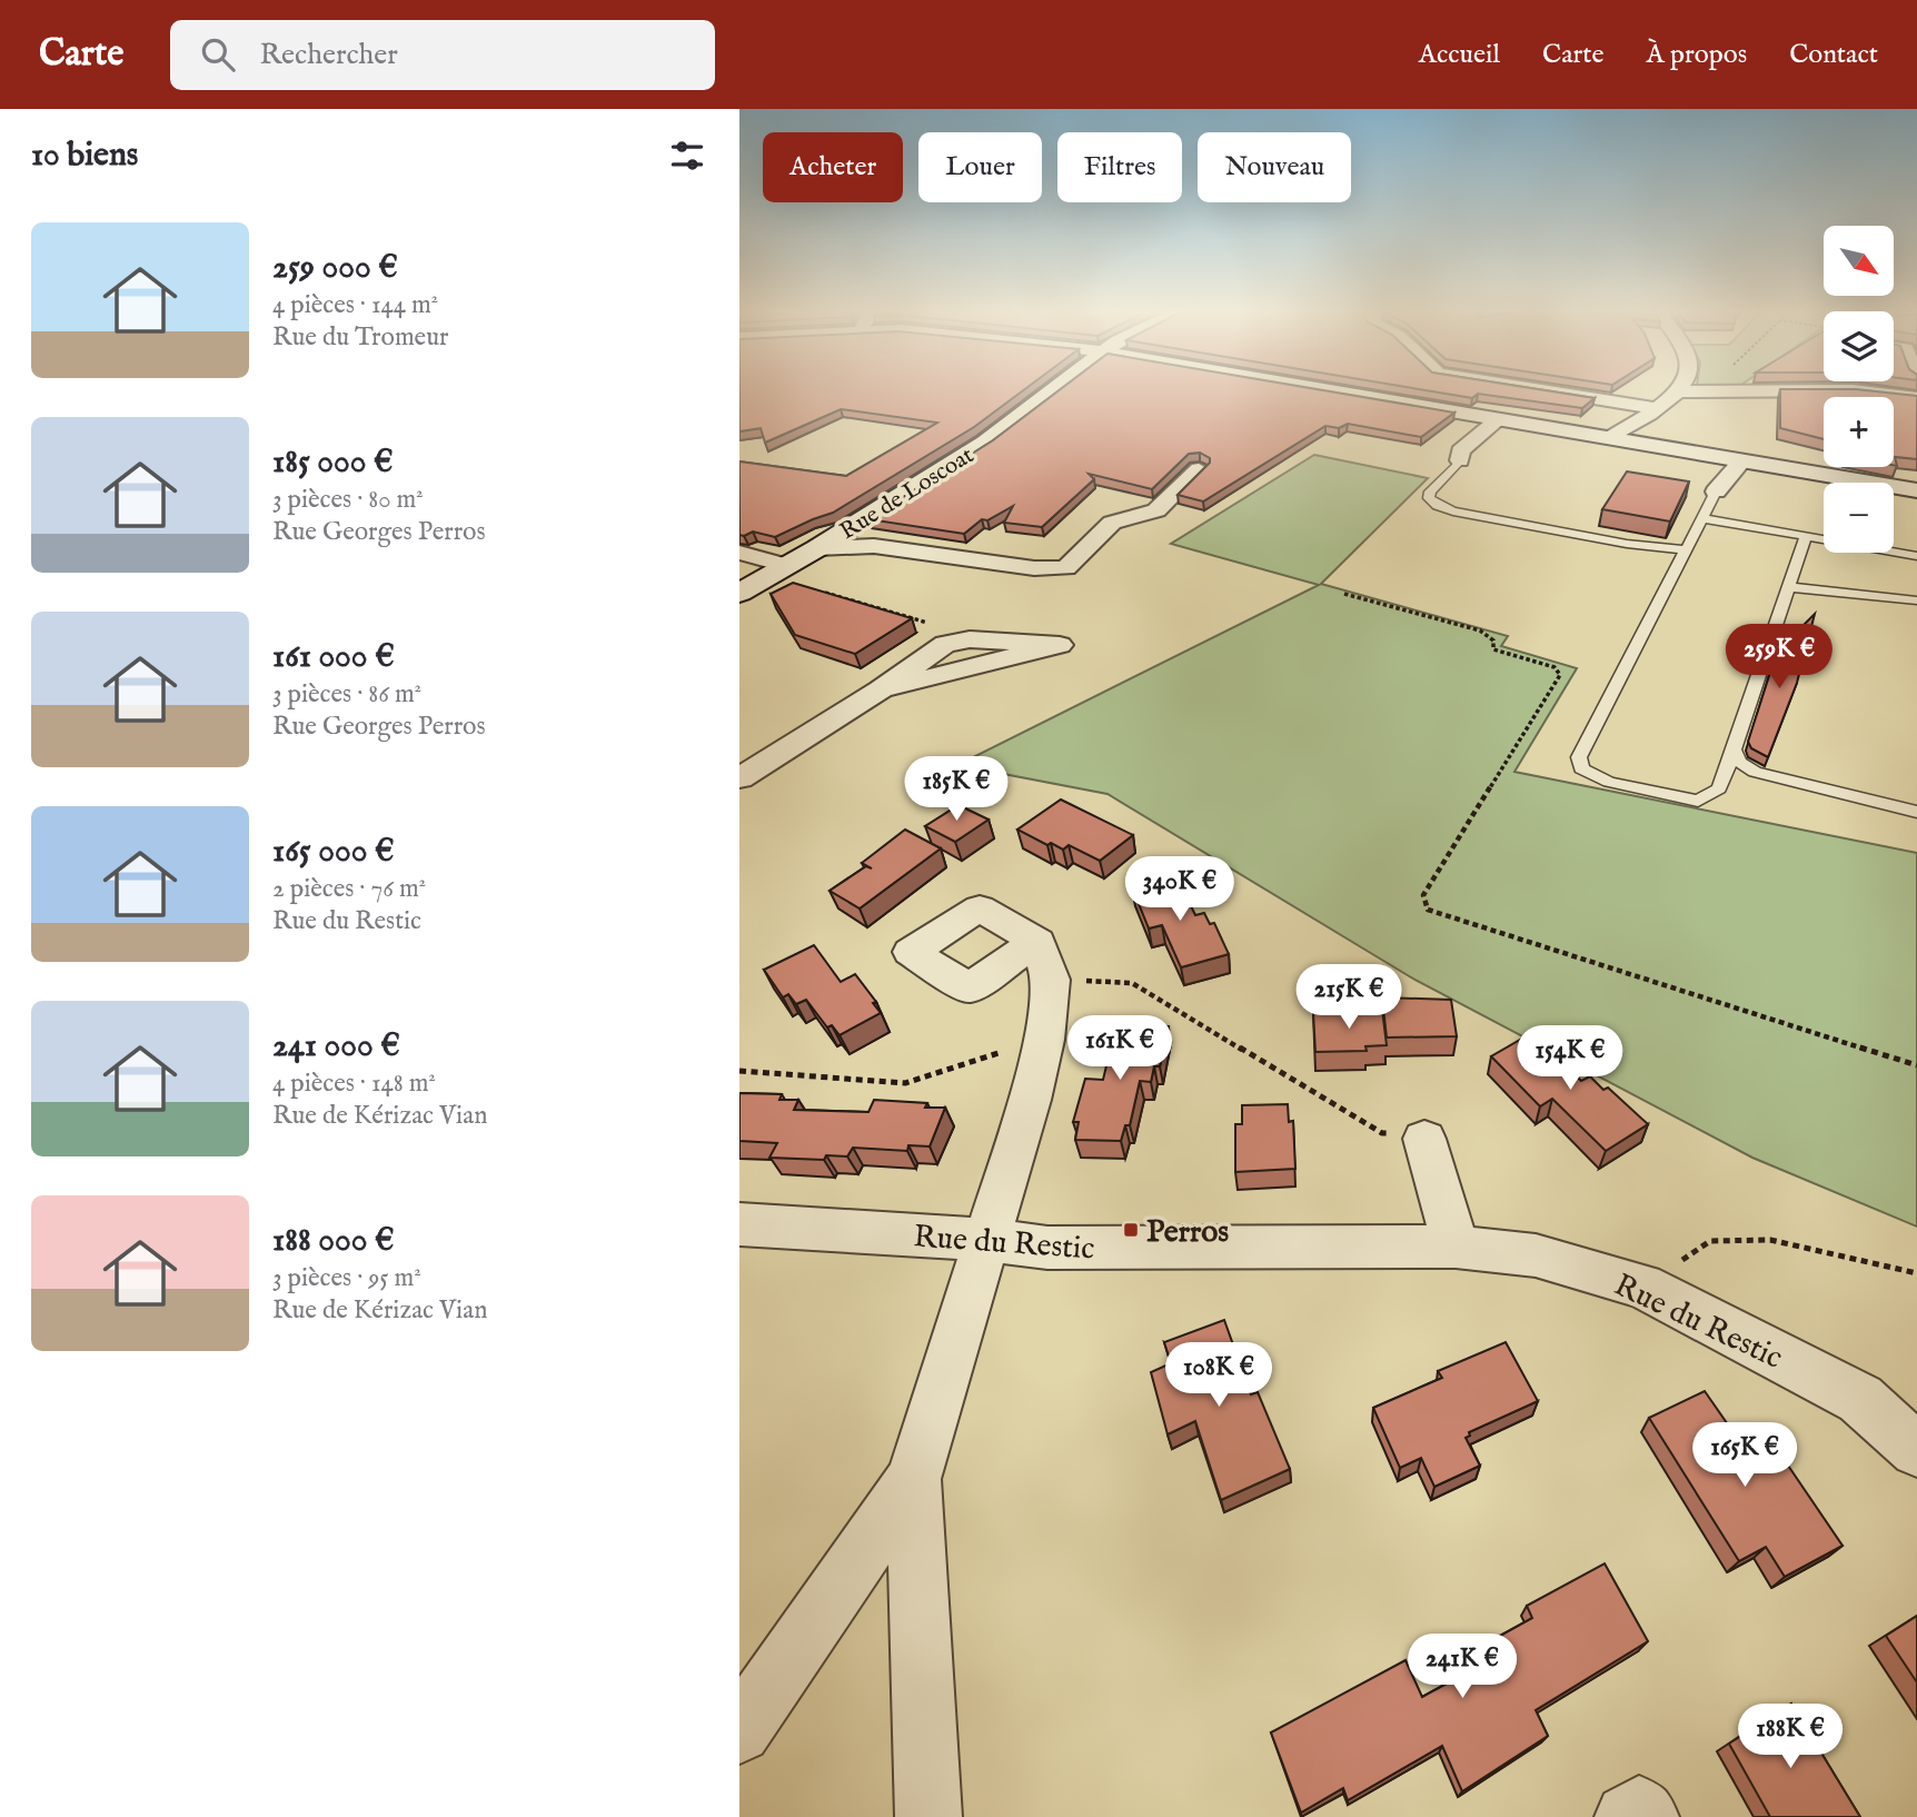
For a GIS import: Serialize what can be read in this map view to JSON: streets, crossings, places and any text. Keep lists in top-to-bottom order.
{
  "streets": {
    "main road": ["Rue de Loscoat"],
    "street": ["Rue du Restic"]
  },
  "places": {
    "transit": ["Perros"]
  },
  "north": "bottom right",
  "page": {
    "header": "Carte",
    "search": "Rechercher",
    "nav": [
      "Accueil",
      "Carte",
      "À propos",
      "Contact"
    ],
    "heading": "10 biens",
    "chip": [
      "Acheter",
      "Louer",
      "Filtres",
      "Nouveau"
    ],
    "list": [
      {
        "name": "259 000 €",
        "note": "4 pièces · 144 m² · Rue du Tromeur"
      },
      {
        "name": "185 000 €",
        "note": "3 pièces · 80 m² · Rue Georges Perros"
      },
      {
        "name": "161 000 €",
        "note": "3 pièces · 86 m² · Rue Georges Perros"
      },
      {
        "name": "165 000 €",
        "note": "2 pièces · 76 m² · Rue du Restic"
      },
      {
        "name": "241 000 €",
        "note": "4 pièces · 148 m² · Rue de Kérizac Vian"
      },
      {
        "name": "188 000 €",
        "note": "3 pièces · 95 m² · Rue de Kérizac Vian"
      }
    ],
    "map_buttons": ["+", "−"],
    "price": [
      "259K €",
      "185K €",
      "340K €",
      "215K €",
      "161K €",
      "154K €",
      "108K €",
      "165K €",
      "241K €",
      "188K €"
    ]
  }
}
